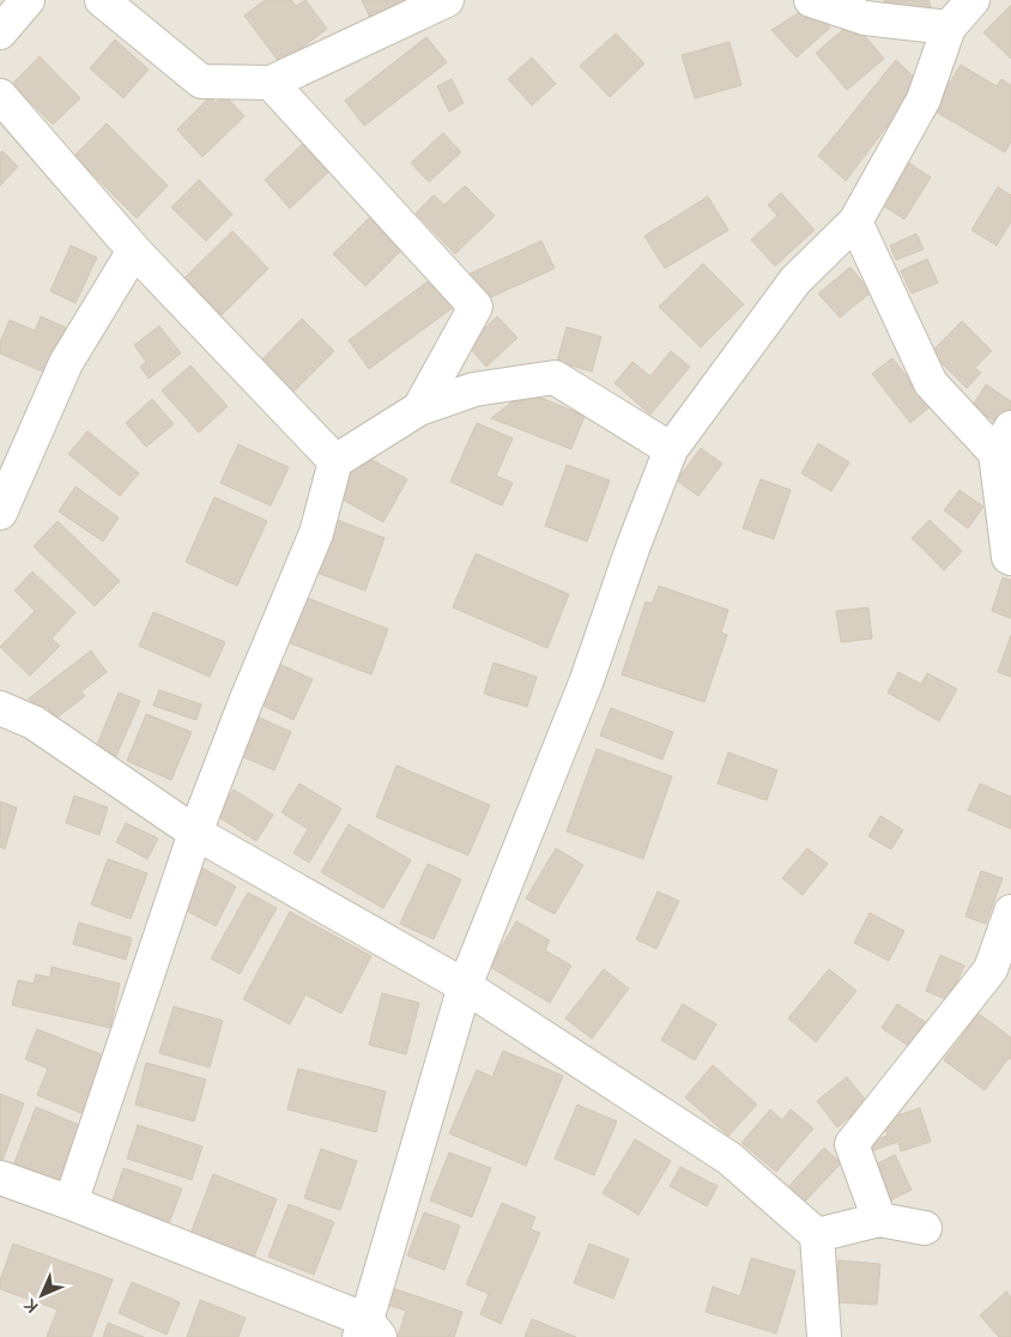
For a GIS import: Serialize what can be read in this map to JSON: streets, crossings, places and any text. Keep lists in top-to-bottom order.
{
  "north": "bottom left"
}
